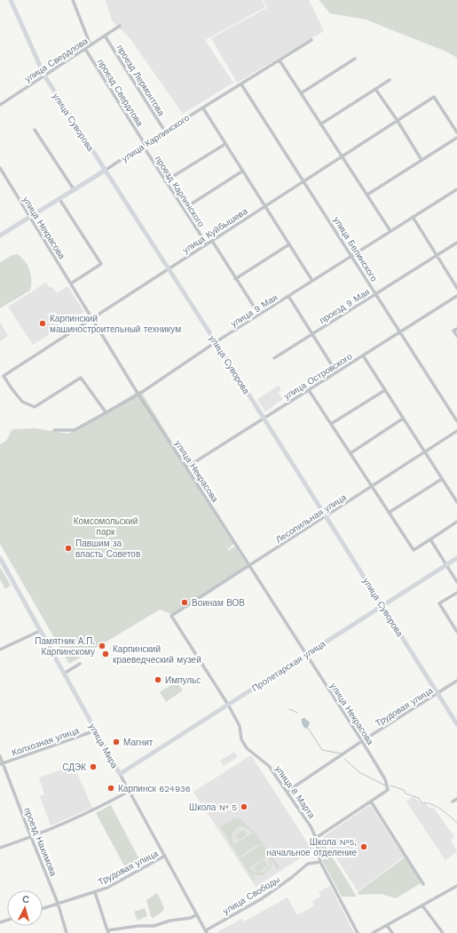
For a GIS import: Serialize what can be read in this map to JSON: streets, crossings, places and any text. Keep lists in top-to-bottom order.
{
  "streets": {
    "street": [
      "улица Свердлова",
      "проезд Лермонтова",
      "проезд Свердлова",
      "улица Суворова",
      "улица Карпинского",
      "проезд Карпинского",
      "улица Некрасова",
      "улица Куйбышева",
      "улица Белинского",
      "проезд 9 Мая",
      "улица 9 Мая",
      "улица Островского",
      "Лесопильная улица",
      "Пролетарская улица",
      "Трудовая улица",
      "Колхозная улица",
      "улица Мира",
      "улица 8 Марта",
      "проезд Нахимова",
      "улица Свободы"
    ]
  },
  "crossings": [
    ["улица Свердлова", "проезд Лермонтова"],
    ["улица Свердлова", "проезд Свердлова"],
    ["улица Свердлова", "улица Суворова"],
    ["проезд Лермонтова", "улица Карпинского"],
    ["проезд Свердлова", "улица Карпинского"],
    ["проезд Свердлова", "проезд Карпинского"],
    ["улица Суворова", "улица Карпинского"],
    ["улица Суворова", "улица Куйбышева"],
    ["улица Суворова", "улица 9 Мая"],
    ["улица Суворова", "улица Островского"],
    ["улица Суворова", "Лесопильная улица"],
    ["улица Суворова", "Пролетарская улица"],
    ["улица Суворова", "Трудовая улица"],
    ["улица Карпинского", "проезд Карпинского"],
    ["улица Карпинского", "улица Некрасова"],
    ["улица Карпинского", "улица Белинского"],
    ["проезд Карпинского", "улица Куйбышева"],
    ["улица Некрасова", "улица Куйбышева"],
    ["улица Некрасова", "улица 9 Мая"],
    ["улица Некрасова", "улица Островского"],
    ["улица Некрасова", "Лесопильная улица"],
    ["улица Некрасова", "Пролетарская улица"],
    ["улица Некрасова", "Трудовая улица"],
    ["улица Куйбышева", "улица Белинского"],
    ["улица Куйбышева", "улица 9 Мая"],
    ["улица Белинского", "проезд 9 Мая"],
    ["улица Белинского", "улица 9 Мая"],
    ["улица Белинского", "улица Островского"],
    ["Лесопильная улица", "улица 8 Марта"],
    ["Пролетарская улица", "улица Мира"],
    ["Пролетарская улица", "улица 8 Марта"],
    ["Трудовая улица", "улица Мира"],
    ["Трудовая улица", "улица 8 Марта"],
    ["Трудовая улица", "проезд Нахимова"],
    ["Колхозная улица", "улица Мира"],
    ["Колхозная улица", "проезд Нахимова"],
    ["улица Мира", "улица Свободы"],
    ["улица 8 Марта", "улица Свободы"]
  ],
  "parks": ["Комсомольский парк"],
  "places": [
    "Карпинский машиностроительный техникум",
    "Павшим за власть Советов",
    "Воинам ВОВ",
    "Памятник А.П. Карпинскому",
    "Карпинский краеведческий музей",
    "Импульс",
    "Магнит",
    "СДЭК",
    "Карпинск 624936",
    "Школа № 5",
    "Школа №5, начальное отделение"
  ],
  "north": "top"
}
